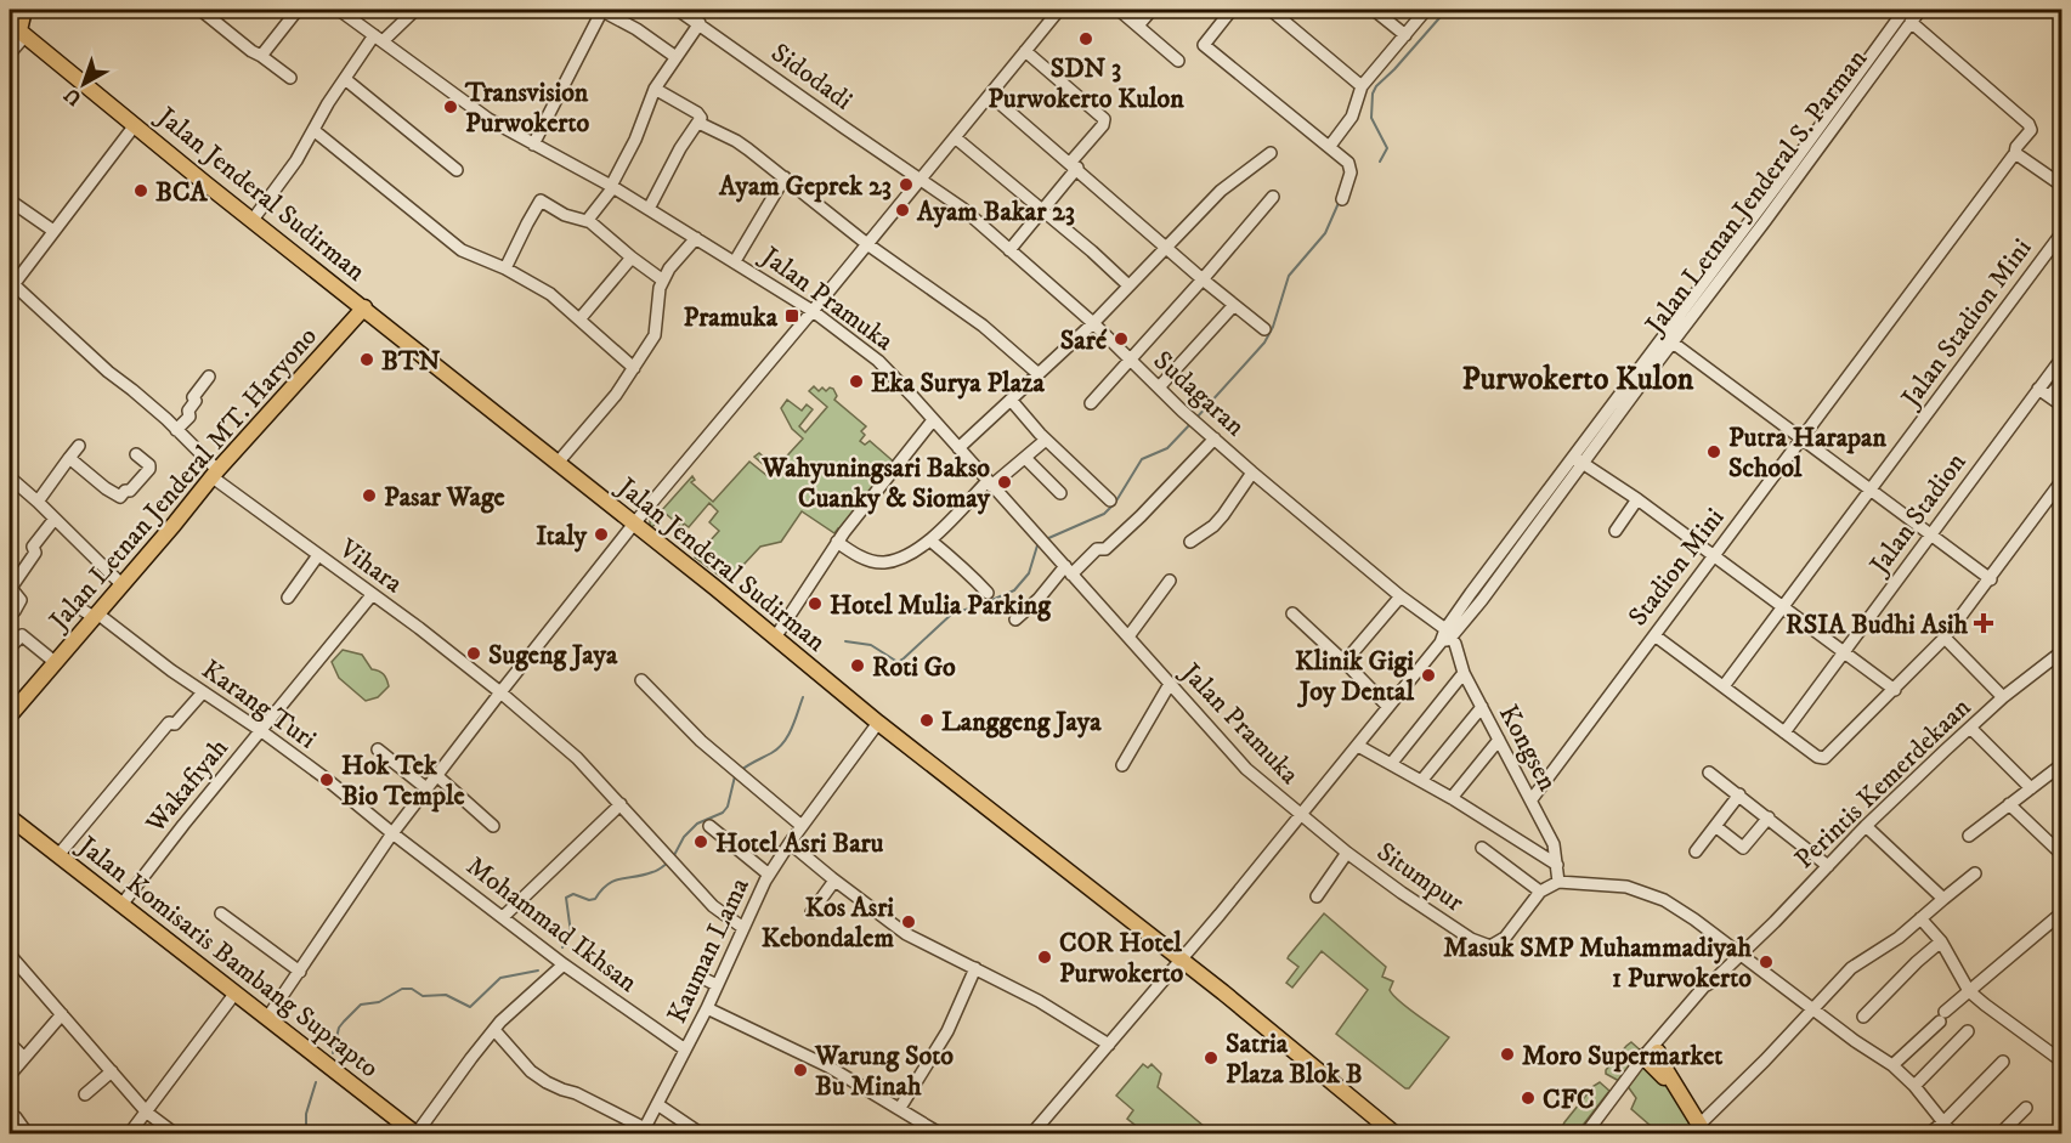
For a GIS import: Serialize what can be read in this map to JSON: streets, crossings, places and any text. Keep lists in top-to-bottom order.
{
  "streets": {
    "main road": ["Jalan Jenderal Sudirman", "Jalan Letnan Jenderal MT. Haryono", "Jalan Komisaris Bambang Suprapto"],
    "street": [
      "Sidodadi",
      "Jalan Letnan Jenderal S. Parman",
      "Jalan Pramuka",
      "Jalan Stadion Mini",
      "Sudagaran",
      "Jalan Stadion",
      "Vihara",
      "Stadion Mini",
      "Karang Turi",
      "Kongsen",
      "Perintis Kemerdekaan",
      "Wakafiyah",
      "Situmpur",
      "Mohammad Ikhsan",
      "Kauman Lama"
    ]
  },
  "crossings": [
    ["Sidodadi", "Sudagaran"],
    ["Jalan Letnan Jenderal S. Parman", "Jalan Jenderal Sudirman"],
    ["Jalan Letnan Jenderal S. Parman", "Jalan Pramuka"],
    ["Jalan Letnan Jenderal S. Parman", "Sudagaran"],
    ["Jalan Letnan Jenderal S. Parman", "Stadion Mini"],
    ["Jalan Letnan Jenderal S. Parman", "Kongsen"],
    ["Jalan Letnan Jenderal S. Parman", "Situmpur"],
    ["Jalan Jenderal Sudirman", "Jalan Letnan Jenderal MT. Haryono"],
    ["Jalan Jenderal Sudirman", "Kauman Lama"],
    ["Jalan Pramuka", "Situmpur"],
    ["Sudagaran", "Kongsen"],
    ["Jalan Letnan Jenderal MT. Haryono", "Vihara"],
    ["Jalan Letnan Jenderal MT. Haryono", "Karang Turi"],
    ["Vihara", "Wakafiyah"],
    ["Vihara", "Kauman Lama"],
    ["Stadion Mini", "Kongsen"],
    ["Karang Turi", "Wakafiyah"],
    ["Karang Turi", "Mohammad Ikhsan"],
    ["Kongsen", "Situmpur"],
    ["Wakafiyah", "Jalan Komisaris Bambang Suprapto"],
    ["Mohammad Ikhsan", "Kauman Lama"]
  ],
  "districts": ["Purwokerto Kulon"],
  "places": {
    "other": [
      "SDN 3 Purwokerto Kulon",
      "Transvision Purwokerto",
      "Ayam Geprek 23",
      "BCA",
      "Ayam Bakar 23",
      "Saré",
      "BTN",
      "Eka Surya Plaza",
      "Putra Harapan School",
      "Wahyuningsari Bakso Cuanky & Siomay",
      "Pasar Wage",
      "Italy",
      "Hotel Mulia Parking",
      "Sugeng Jaya",
      "Roti Go",
      "Klinik Gigi Joy Dental",
      "Langgeng Jaya",
      "Hok Tek Bio Temple",
      "Hotel Asri Baru",
      "Kos Asri Kebondalem",
      "COR Hotel Purwokerto",
      "Masuk SMP Muhammadiyah 1 Purwokerto",
      "Moro Supermarket",
      "Satria Plaza Blok B",
      "Warung Soto Bu Minah",
      "CFC"
    ],
    "transit": ["Pramuka"],
    "health": ["RSIA Budhi Asih"]
  },
  "north": "bottom left"
}
